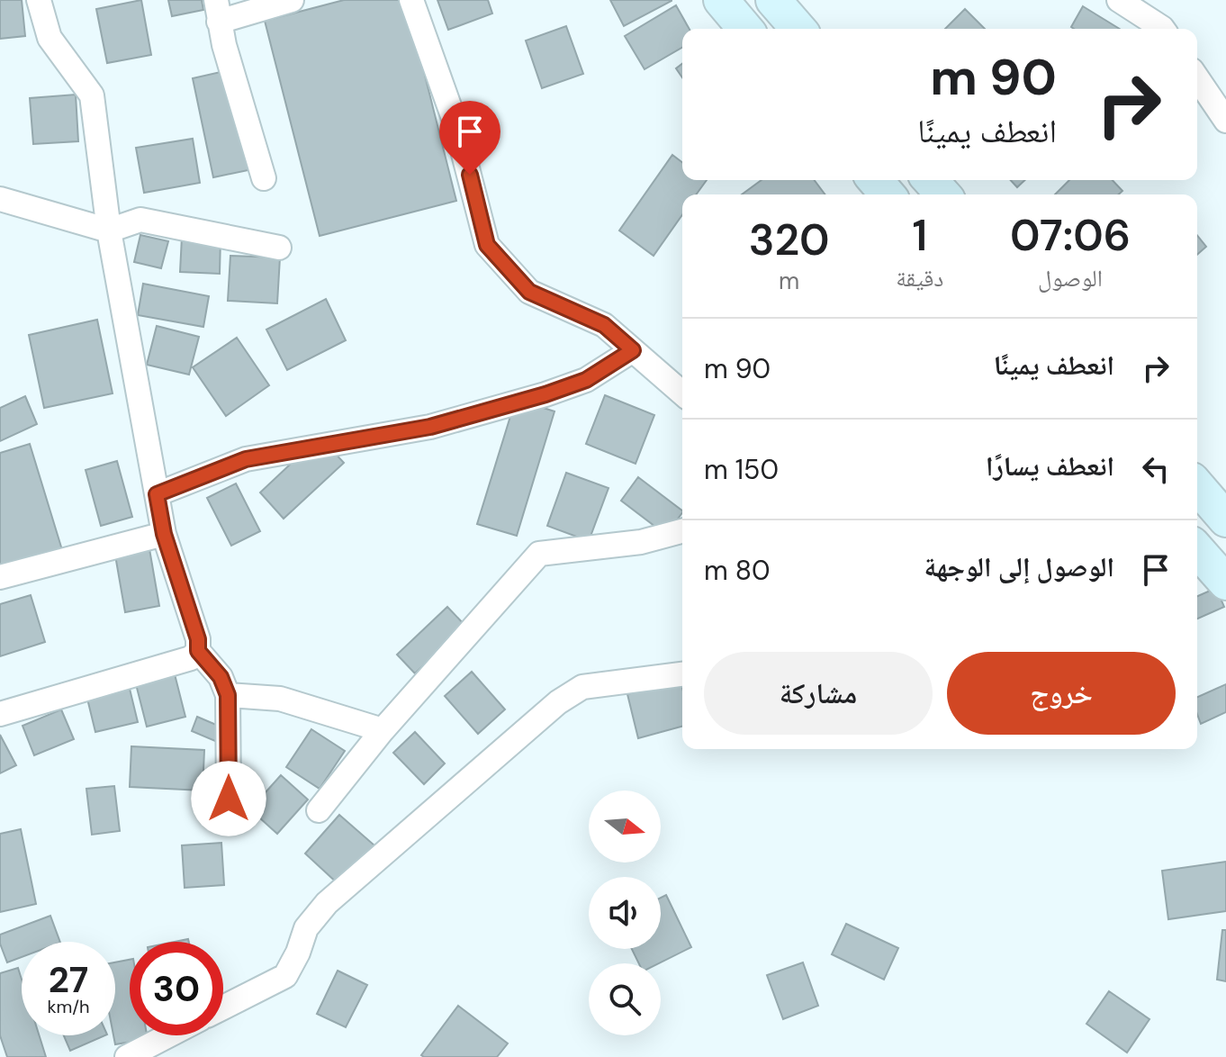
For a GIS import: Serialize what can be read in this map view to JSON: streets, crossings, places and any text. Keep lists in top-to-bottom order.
{
  "north": "right",
  "page": {
    "turn": ["90 m", "انعطف يمينًا"],
    "eta": [
      "07:06",
      "الوصول",
      "1",
      "دقيقة",
      "320",
      "m"
    ],
    "list": [
      {
        "name": "انعطف يمينًا",
        "value": "90 m"
      },
      {
        "name": "انعطف يسارًا",
        "value": "150 m"
      },
      {
        "name": "الوصول إلى الوجهة",
        "value": "80 m"
      }
    ],
    "buttons": ["خروج", "مشاركة"],
    "speed": "27 km/h",
    "limit": "30"
  }
}
